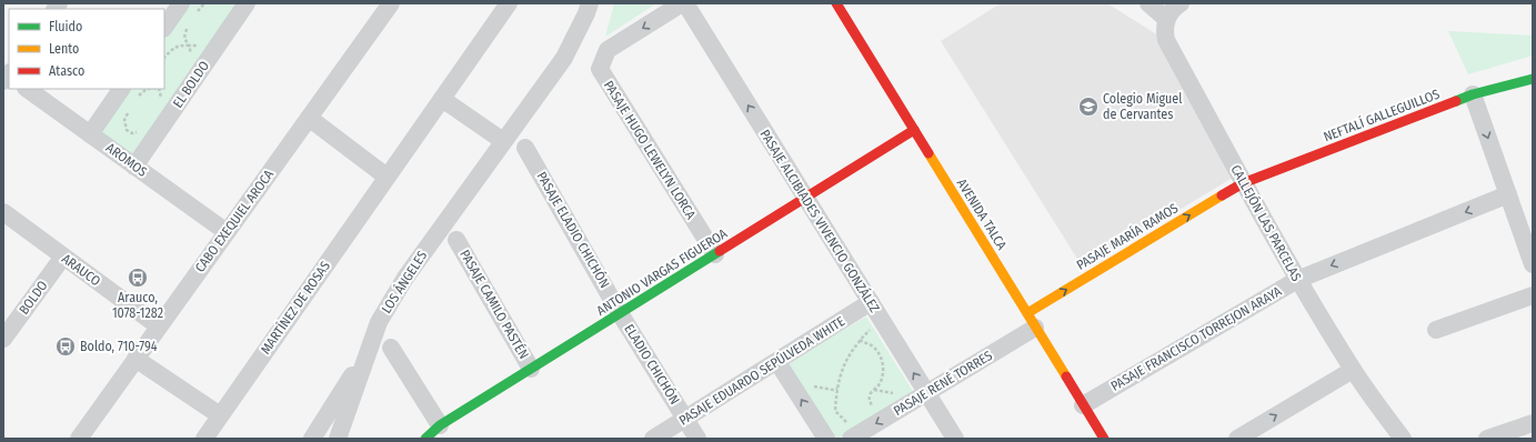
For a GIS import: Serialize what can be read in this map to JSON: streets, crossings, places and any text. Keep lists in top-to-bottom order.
{
  "streets": {
    "street": [
      "EL BOLDO",
      "NEFTALÍ GALLEGUILLOS",
      "PASAJE HUGO LEWELYN LORCA",
      "AROMOS",
      "AVENIDA TALCA",
      "CABO EXEQUIEL AROCA",
      "PASAJE ALCIBIADES VIVENCIO GONZÁLEZ",
      "CALLEJÓN LAS PARCELAS",
      "PASAJE ELADIO CHICHÓN",
      "PASAJE MARÍA RAMOS",
      "ARAUCO",
      "ANTONIO VARGAS FIGUEROA",
      "LOS ÁNGELES",
      "BOLDO",
      "PASAJE CAMILO PASTÉN",
      "MARTÍNEZ DE ROSAS",
      "PASAJE FRANCISCO TORREJON ARAYA",
      "ELADIO CHICHÓN",
      "PASAJE EDUARDO SEPÚLVEDA WHITE",
      "PASAJE RENÉ TORRES"
    ]
  },
  "crossings": [
    ["EL BOLDO", "AROMOS"],
    ["NEFTALÍ GALLEGUILLOS", "CALLEJÓN LAS PARCELAS"],
    ["NEFTALÍ GALLEGUILLOS", "PASAJE MARÍA RAMOS"],
    ["PASAJE HUGO LEWELYN LORCA", "PASAJE ALCIBIADES VIVENCIO GONZÁLEZ"],
    ["PASAJE HUGO LEWELYN LORCA", "ANTONIO VARGAS FIGUEROA"],
    ["AROMOS", "CABO EXEQUIEL AROCA"],
    ["AVENIDA TALCA", "PASAJE MARÍA RAMOS"],
    ["AVENIDA TALCA", "ANTONIO VARGAS FIGUEROA"],
    ["AVENIDA TALCA", "PASAJE FRANCISCO TORREJON ARAYA"],
    ["AVENIDA TALCA", "PASAJE RENÉ TORRES"],
    ["CABO EXEQUIEL AROCA", "ARAUCO"],
    ["PASAJE ALCIBIADES VIVENCIO GONZÁLEZ", "ANTONIO VARGAS FIGUEROA"],
    ["PASAJE ALCIBIADES VIVENCIO GONZÁLEZ", "PASAJE EDUARDO SEPÚLVEDA WHITE"],
    ["PASAJE ALCIBIADES VIVENCIO GONZÁLEZ", "PASAJE RENÉ TORRES"],
    ["CALLEJÓN LAS PARCELAS", "PASAJE MARÍA RAMOS"],
    ["CALLEJÓN LAS PARCELAS", "PASAJE FRANCISCO TORREJON ARAYA"],
    ["PASAJE ELADIO CHICHÓN", "ANTONIO VARGAS FIGUEROA"],
    ["PASAJE ELADIO CHICHÓN", "ELADIO CHICHÓN"],
    ["PASAJE MARÍA RAMOS", "PASAJE RENÉ TORRES"],
    ["ARAUCO", "BOLDO"],
    ["ANTONIO VARGAS FIGUEROA", "PASAJE CAMILO PASTÉN"],
    ["ANTONIO VARGAS FIGUEROA", "ELADIO CHICHÓN"],
    ["ELADIO CHICHÓN", "PASAJE EDUARDO SEPÚLVEDA WHITE"]
  ],
  "one_way": ["PASAJE ALCIBIADES VIVENCIO GONZÁLEZ", "PASAJE MARÍA RAMOS", "PASAJE RENÉ TORRES"],
  "places": {
    "school or university": ["Colegio Miguel de Cervantes"],
    "bus stop": ["Arauco, 1078-1282", "Boldo, 710-794"]
  },
  "legend": ["Fluido", "Lento", "Atasco"]
}
